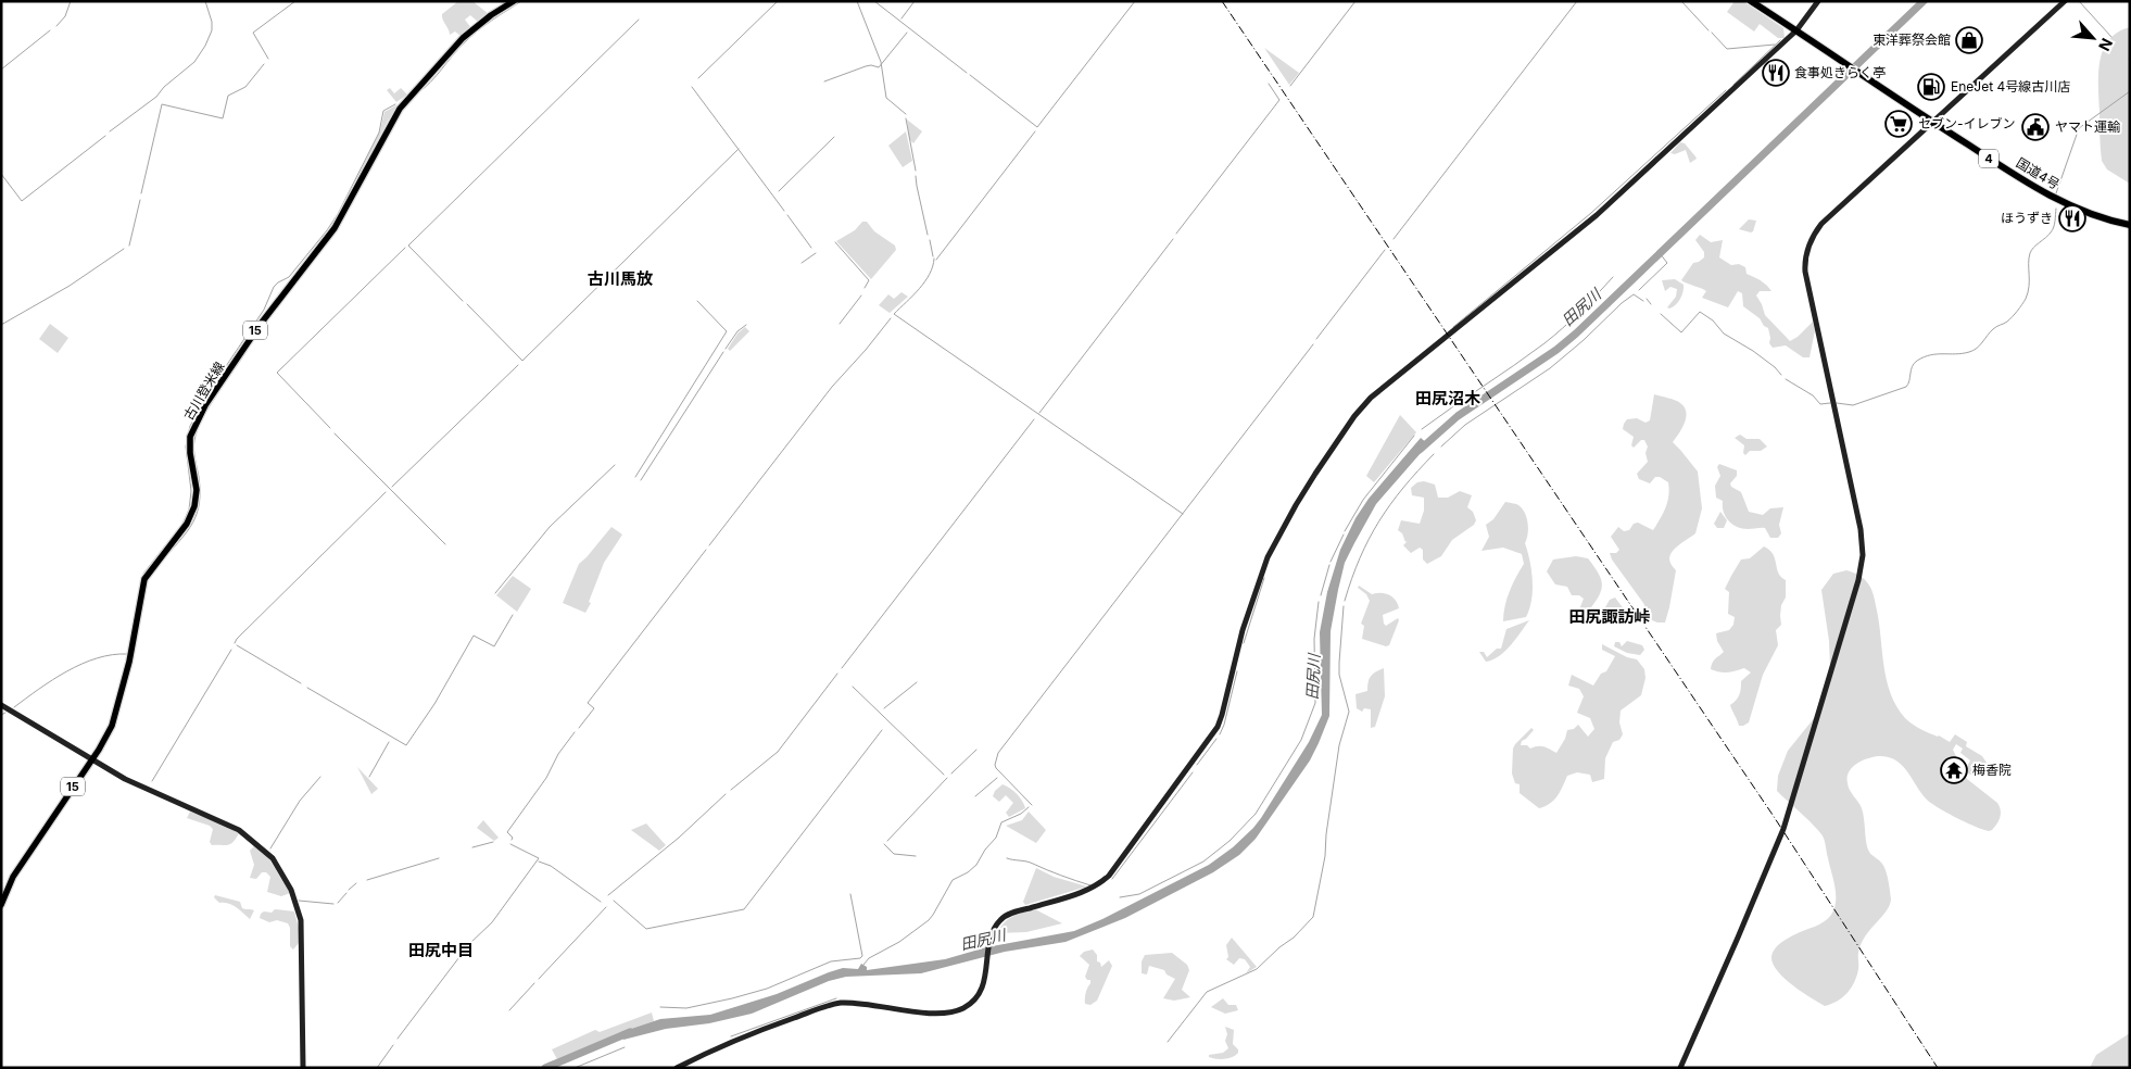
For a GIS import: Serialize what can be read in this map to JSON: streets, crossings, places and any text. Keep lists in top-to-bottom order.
{
  "streets": {
    "highway": ["4", "国道4号"],
    "main road": ["15", "古川登米線"]
  },
  "districts": [
    "古川馬放",
    "田尻沼木",
    "田尻諏訪峠",
    "田尻中目"
  ],
  "water": ["田尻川"],
  "places": {
    "shop": ["東洋葬祭会館"],
    "restaurant": ["食事処きらく亭", "ほうずき"],
    "fuel station": ["EneJet 4号線古川店"],
    "supermarket": ["セブン-イレブン"],
    "public building": ["ヤマト運輸"],
    "temple": ["梅香院"]
  },
  "north": "bottom right"
}
